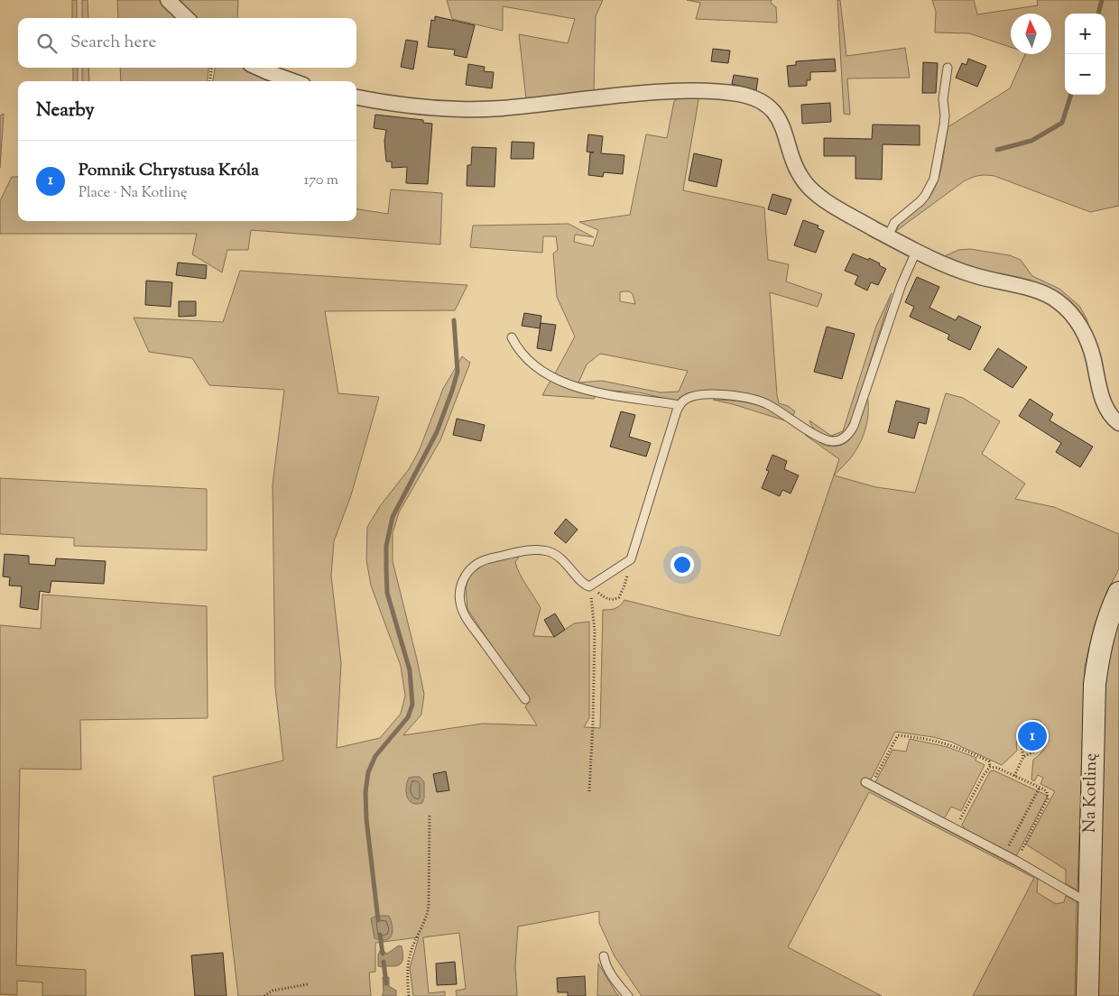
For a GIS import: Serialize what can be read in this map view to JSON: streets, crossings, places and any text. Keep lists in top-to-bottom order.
{
  "streets": {
    "street": ["Na Kotlinę"]
  },
  "north": "top",
  "page": {
    "map_buttons": ["+", "−"],
    "search": "Search here",
    "heading": "Nearby",
    "list": [
      {
        "mark": "1",
        "name": "Pomnik Chrystusa Króla",
        "note": "Place · Na Kotlinę",
        "value": "170 m"
      }
    ],
    "pins": "1"
  }
}
